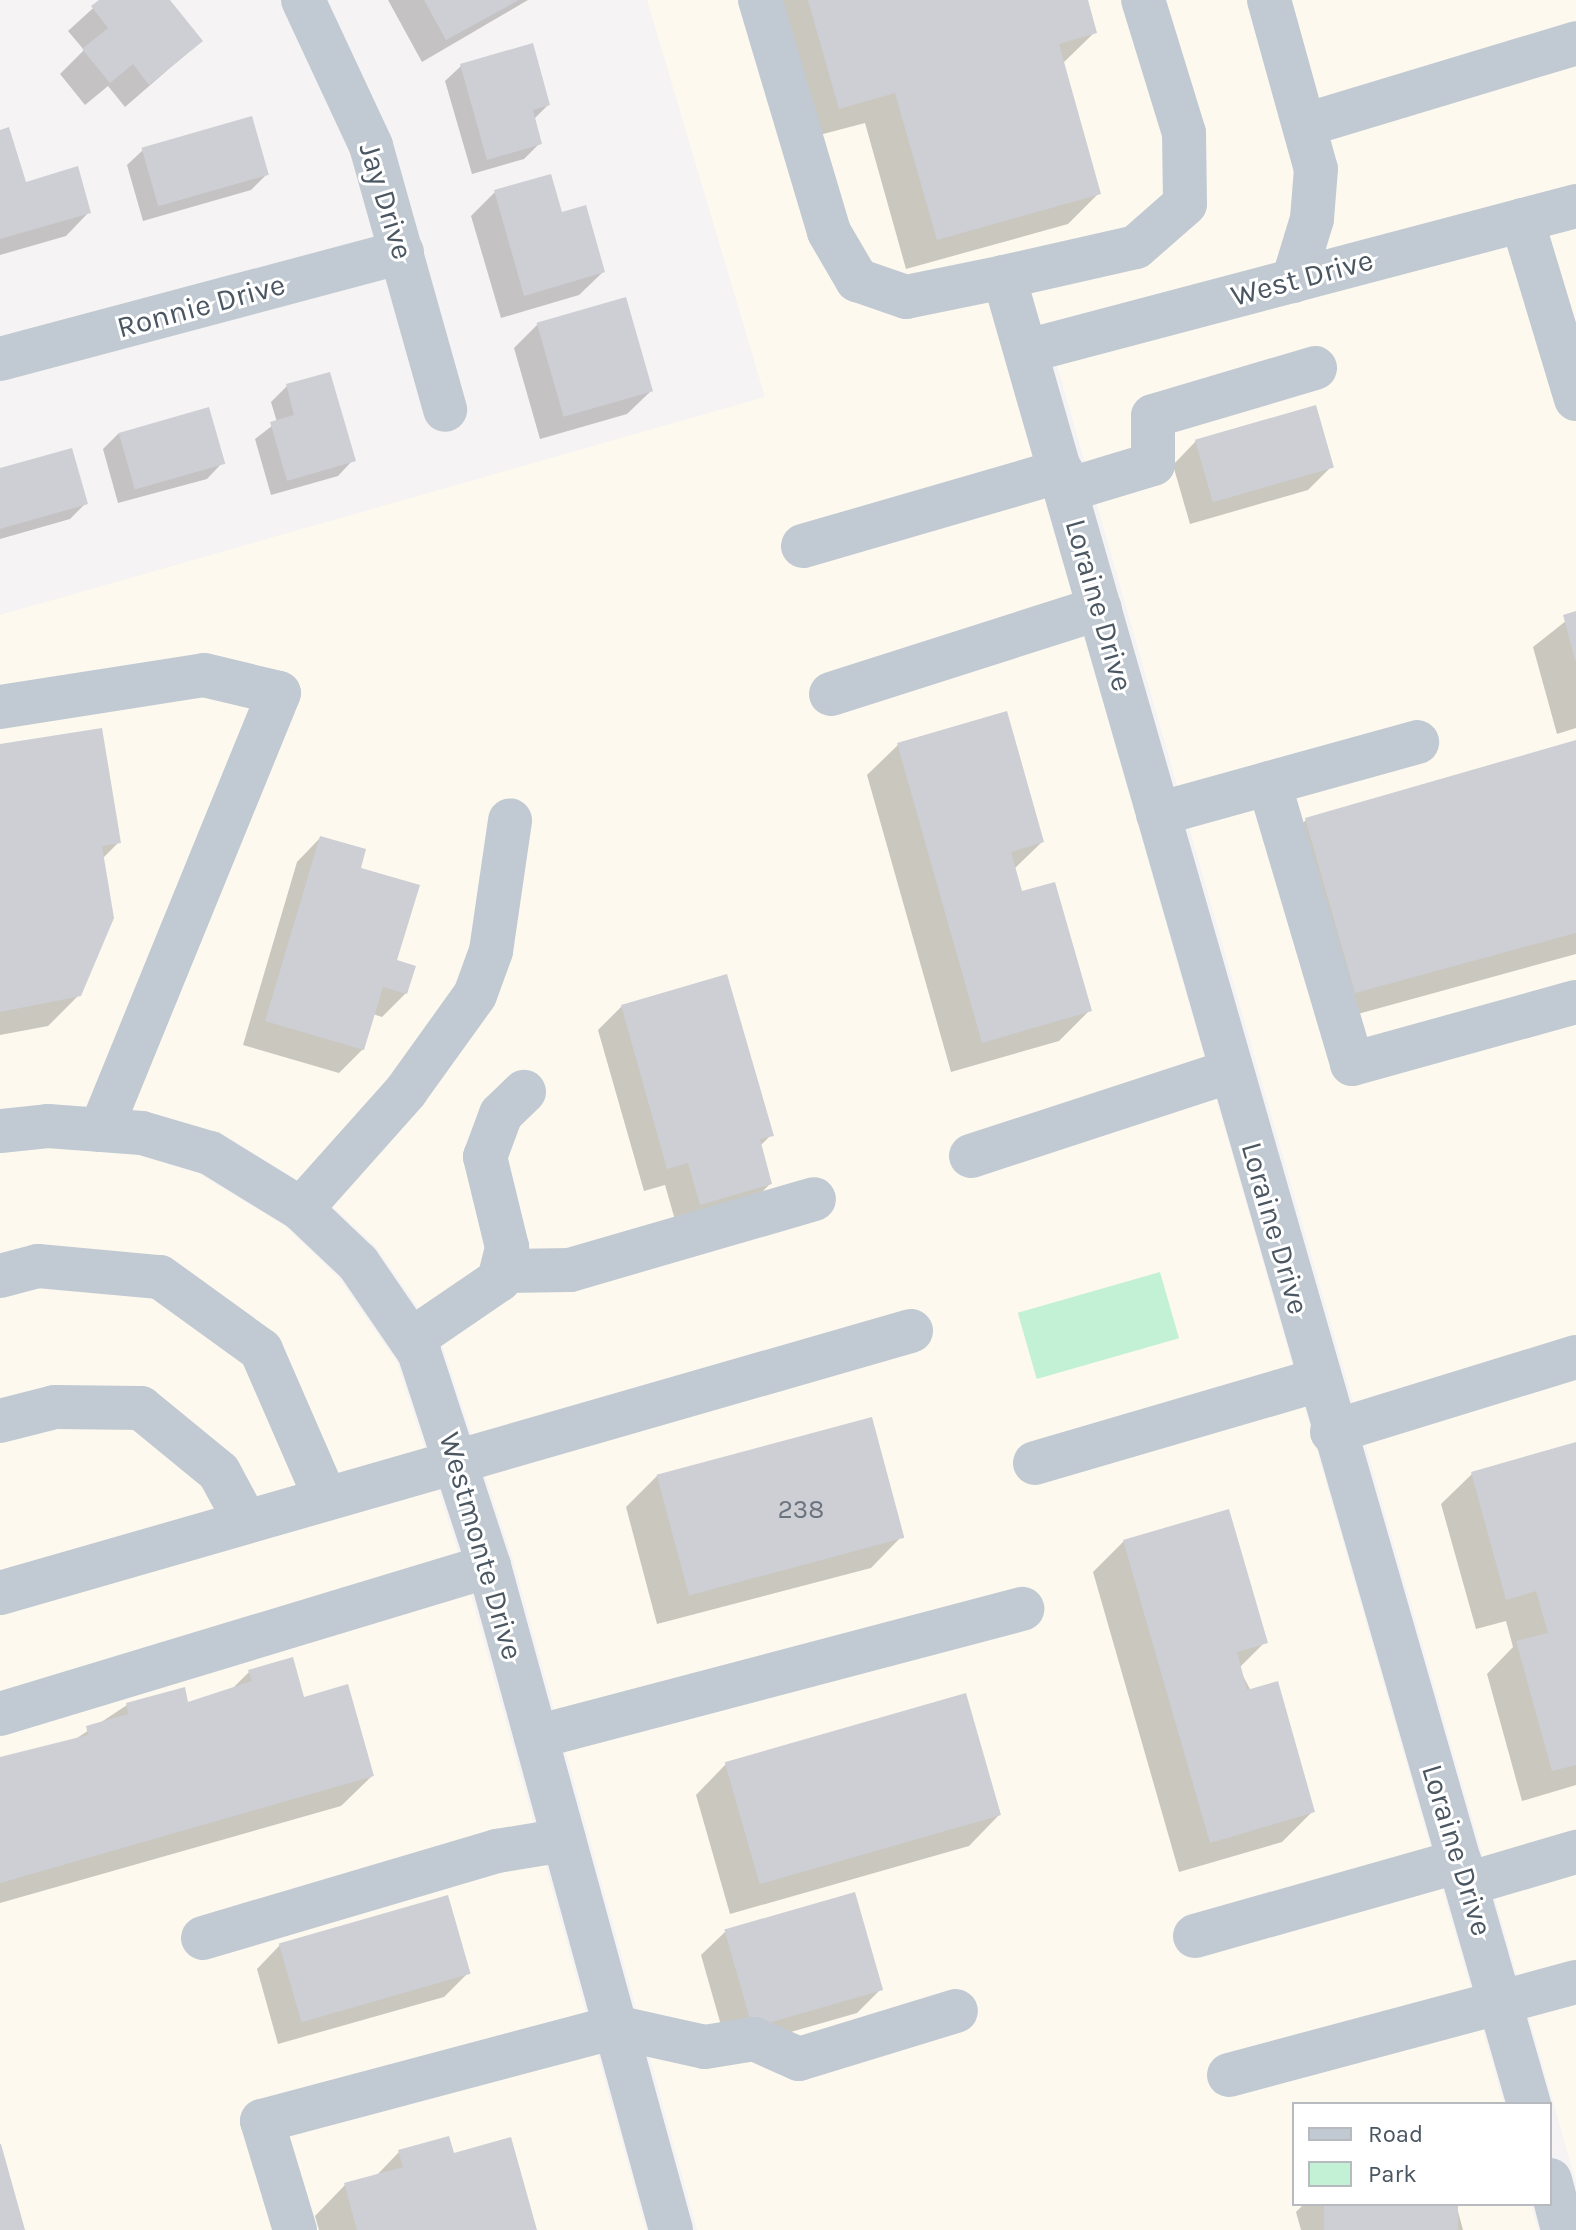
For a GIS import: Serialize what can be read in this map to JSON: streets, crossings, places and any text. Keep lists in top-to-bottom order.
{
  "streets": {
    "street": [
      "Jay Drive",
      "West Drive",
      "Ronnie Drive",
      "Loraine Drive",
      "Westmonte Drive"
    ]
  },
  "crossings": [
    ["Jay Drive", "Ronnie Drive"],
    ["West Drive", "Loraine Drive"]
  ],
  "house_numbers": ["238"],
  "legend": ["Road", "Park"]
}
